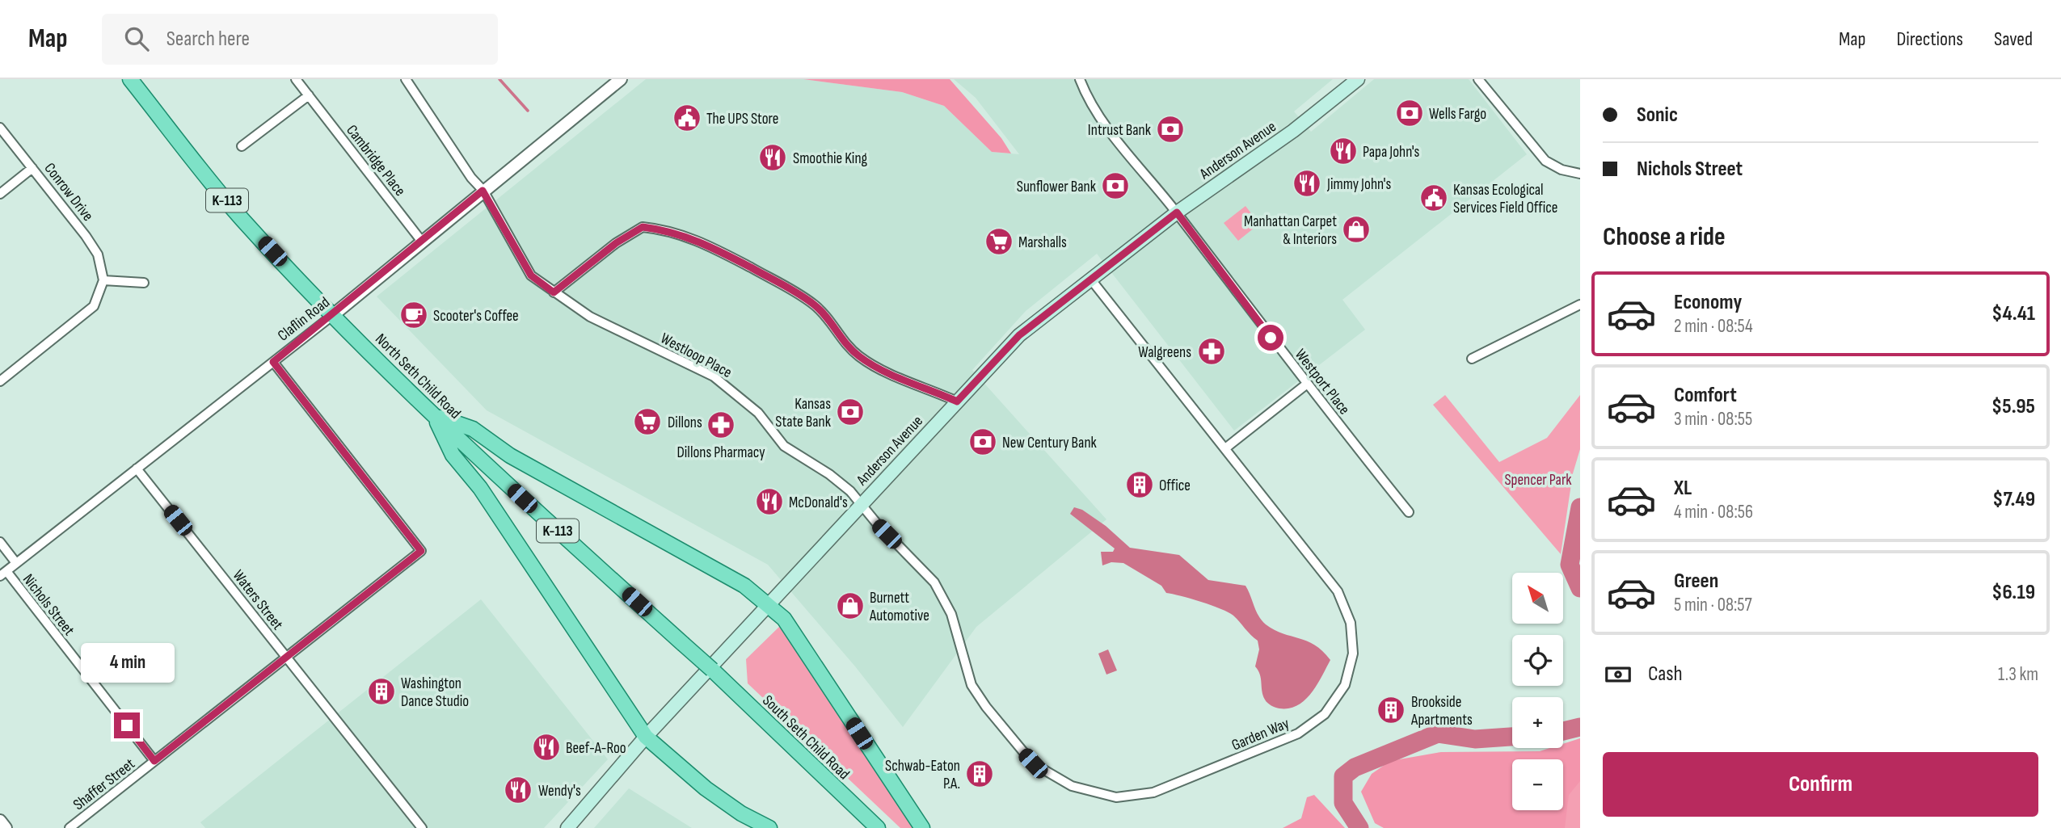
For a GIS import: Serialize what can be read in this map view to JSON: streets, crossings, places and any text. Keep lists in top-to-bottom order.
{
  "streets": {
    "main road": [
      "Anderson Avenue",
      "K-113",
      "North Seth Child Road",
      "South Seth Child Road"
    ],
    "street": [
      "Cambridge Place",
      "Conrow Drive",
      "Claflin Road",
      "Westloop Place",
      "Westport Place",
      "Waters Street",
      "Nichols Street",
      "Garden Way",
      "Shaffer Street"
    ]
  },
  "crossings": [
    ["Anderson Avenue", "Westloop Place"],
    ["Anderson Avenue", "Westport Place"],
    ["Anderson Avenue", "Garden Way"],
    ["Cambridge Place", "Claflin Road"],
    ["Claflin Road", "Westloop Place"],
    ["Claflin Road", "North Seth Child Road"],
    ["Claflin Road", "Waters Street"],
    ["Claflin Road", "Nichols Street"],
    ["Claflin Road", "Shaffer Street"],
    ["Westloop Place", "Garden Way"],
    ["North Seth Child Road", "South Seth Child Road"],
    ["Waters Street", "Shaffer Street"],
    ["Nichols Street", "Shaffer Street"]
  ],
  "parks": ["Spencer Park"],
  "places": {
    "bank": [
      "Wells Fargo",
      "Intrust Bank",
      "Sunflower Bank",
      "Kansas State Bank",
      "New Century Bank"
    ],
    "public building": ["The UPS Store", "Kansas Ecological Services Field Office"],
    "restaurant": [
      "Papa John's",
      "Smoothie King",
      "Jimmy John's",
      "McDonald's",
      "Beef-A-Roo",
      "Wendy's"
    ],
    "shop": ["Manhattan Carpet & Interiors", "Burnett Automotive"],
    "supermarket": ["Marshalls", "Dillons"],
    "cafe": ["Scooter's Coffee"],
    "pharmacy": ["Walgreens", "Dillons Pharmacy"],
    "building": [
      "Office",
      "Washington Dance Studio",
      "Brookside Apartments",
      "Schwab-Eaton P.A."
    ]
  },
  "north": "top left",
  "page": {
    "header": "Map",
    "search": "Search here",
    "nav": ["Map", "Directions", "Saved"],
    "banner": ["Sonic", "Nichols Street"],
    "heading": "Choose a ride",
    "list": [
      {
        "name": "Economy",
        "note": "2 min · 08:54",
        "value": "$4.41"
      },
      {
        "name": "Comfort",
        "note": "3 min · 08:55",
        "value": "$5.95"
      },
      {
        "name": "XL",
        "note": "4 min · 08:56",
        "value": "$7.49"
      },
      {
        "name": "Green",
        "note": "5 min · 08:57",
        "value": "$6.19"
      }
    ],
    "map_buttons": ["+", "−"],
    "bubble": "4 min",
    "pay": ["Cash", "1.3 km"],
    "buttons": "Confirm"
  }
}
